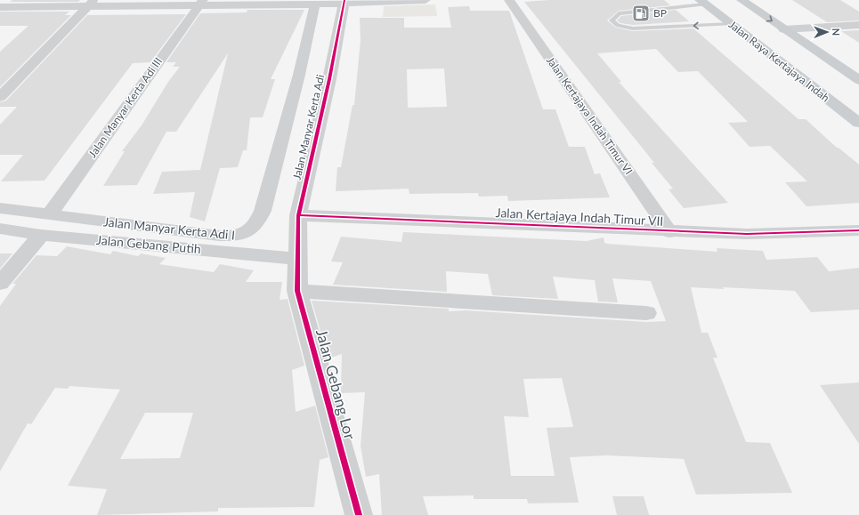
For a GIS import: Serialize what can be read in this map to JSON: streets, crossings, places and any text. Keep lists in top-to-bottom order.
{
  "streets": {
    "main road": ["Jalan Raya Kertajaya Indah"],
    "street": [
      "Jalan Manyar Kerta Adi III",
      "Jalan Kertajaya Indah Timur VI",
      "Jalan Manyar Kerta Adi",
      "Jalan Kertajaya Indah Timur VII",
      "Jalan Manyar Kerta Adi I",
      "Jalan Gebang Putih",
      "Jalan Gebang Lor"
    ]
  },
  "crossings": [
    ["Jalan Manyar Kerta Adi III", "Jalan Manyar Kerta Adi I"],
    ["Jalan Kertajaya Indah Timur VI", "Jalan Kertajaya Indah Timur VII"],
    ["Jalan Manyar Kerta Adi", "Jalan Kertajaya Indah Timur VII"],
    ["Jalan Manyar Kerta Adi", "Jalan Gebang Putih"],
    ["Jalan Manyar Kerta Adi", "Jalan Gebang Lor"],
    ["Jalan Gebang Putih", "Jalan Gebang Lor"]
  ],
  "places": {
    "fuel station": ["BP"]
  },
  "north": "right"
}
